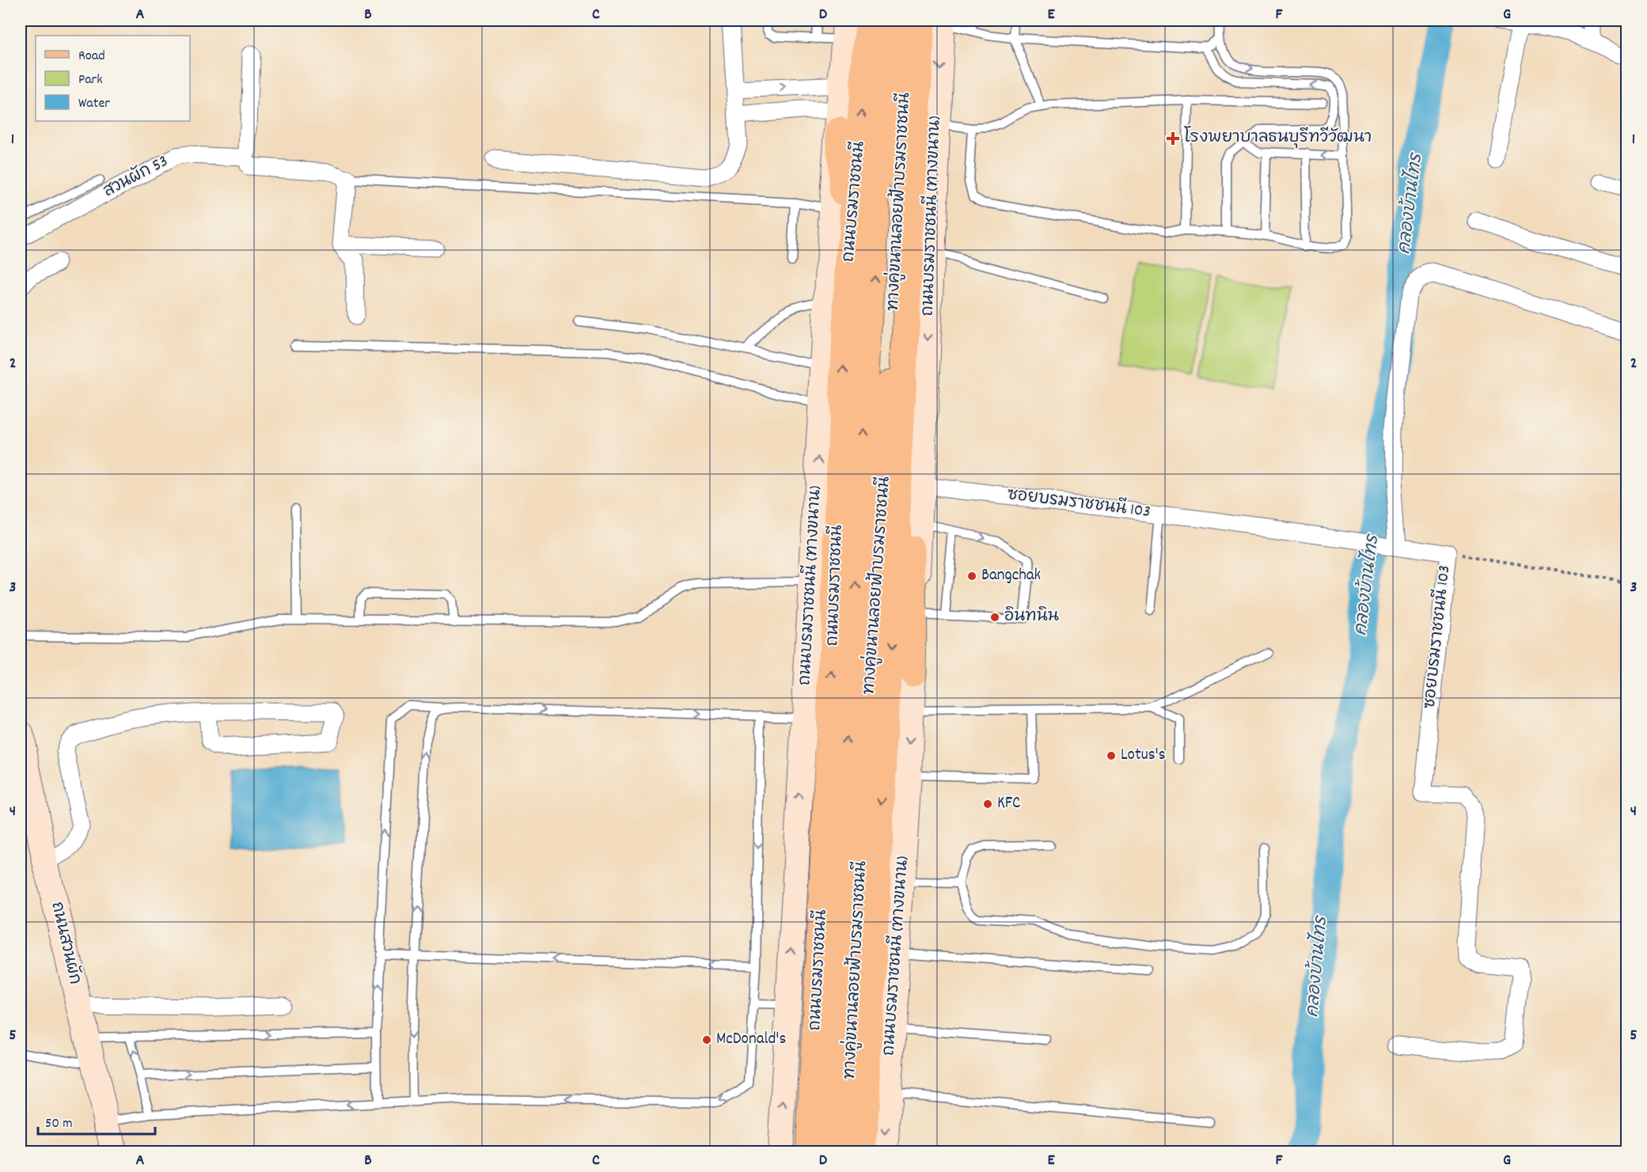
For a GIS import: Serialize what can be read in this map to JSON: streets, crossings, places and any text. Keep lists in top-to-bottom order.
{
  "streets": {
    "main road": [
      "ถนนบรมราชชนนี",
      "ทางคู่ขนานลอยฟ้าบรมราชชนนี",
      "ถนนบรมราชชนนี (ทางขนาน)",
      "ถนนสวนผัก"
    ],
    "street": ["สวนผัก 53", "ซอยบรมราชชนนี 103"]
  },
  "crossings": [
    ["ถนนบรมราชชนนี", "ถนนบรมราชชนนี (ทางขนาน)"],
    ["ถนนบรมราชชนนี (ทางขนาน)", "ซอยบรมราชชนนี 103"]
  ],
  "water": ["คลองบ้านไทร"],
  "places": {
    "health": ["โรงพยาบาลธนบุรีทวีวัฒนา"],
    "other": [
      "Bangchak",
      "อินทนิน",
      "Lotus's",
      "KFC",
      "McDonald's"
    ]
  },
  "legend": ["Road", "Park", "Water"],
  "scale_bar": "50 m",
  "grid": {
    "columns": [
      "A",
      "B",
      "C",
      "D",
      "E",
      "F",
      "G"
    ],
    "rows": [
      "1",
      "2",
      "3",
      "4",
      "5"
    ]
  }
}
